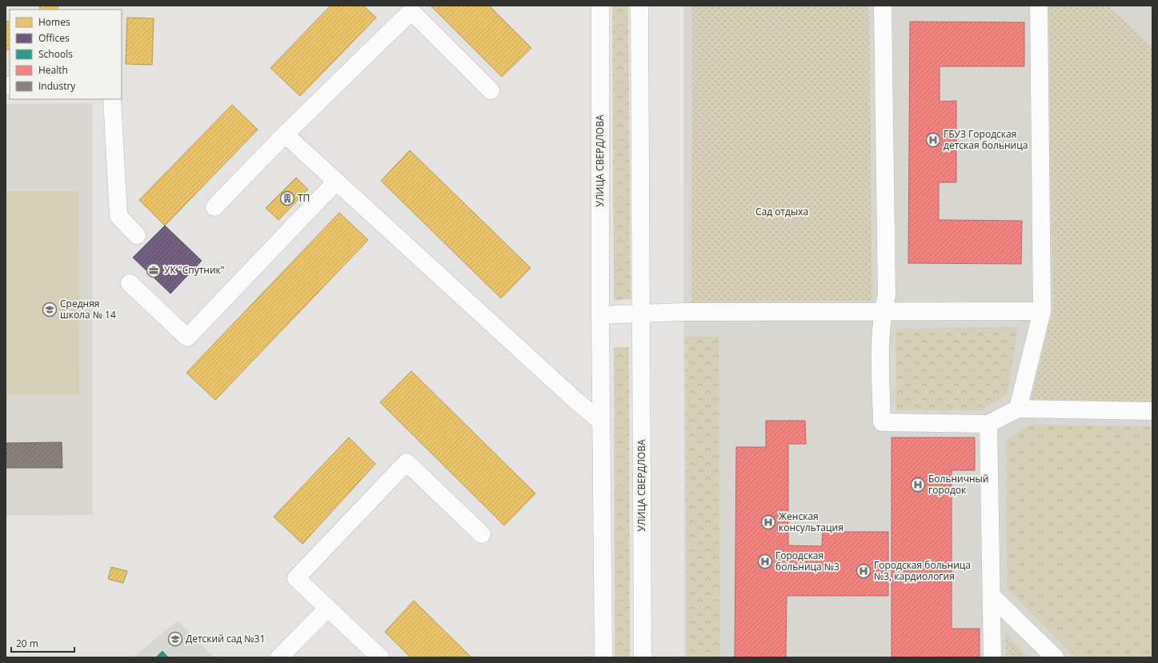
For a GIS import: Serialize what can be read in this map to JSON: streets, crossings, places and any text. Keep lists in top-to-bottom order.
{
  "streets": {
    "street": ["УЛИЦА СВЕРДЛОВА"]
  },
  "parks": ["Сад отдыха"],
  "places": {
    "hospital": [
      "ГБУЗ Городская детская больница",
      "Больничный городок",
      "Женская консультация",
      "Городская больница №3",
      "Городская больница №3, кардиология"
    ],
    "building": ["ТП"],
    "office": ["УК \"Спутник\""],
    "school or university": ["Средняя школа № 14", "Детский сад №31"]
  },
  "legend": [
    "Homes",
    "Offices",
    "Schools",
    "Health",
    "Industry"
  ],
  "scale_bar": "20 m"
}
